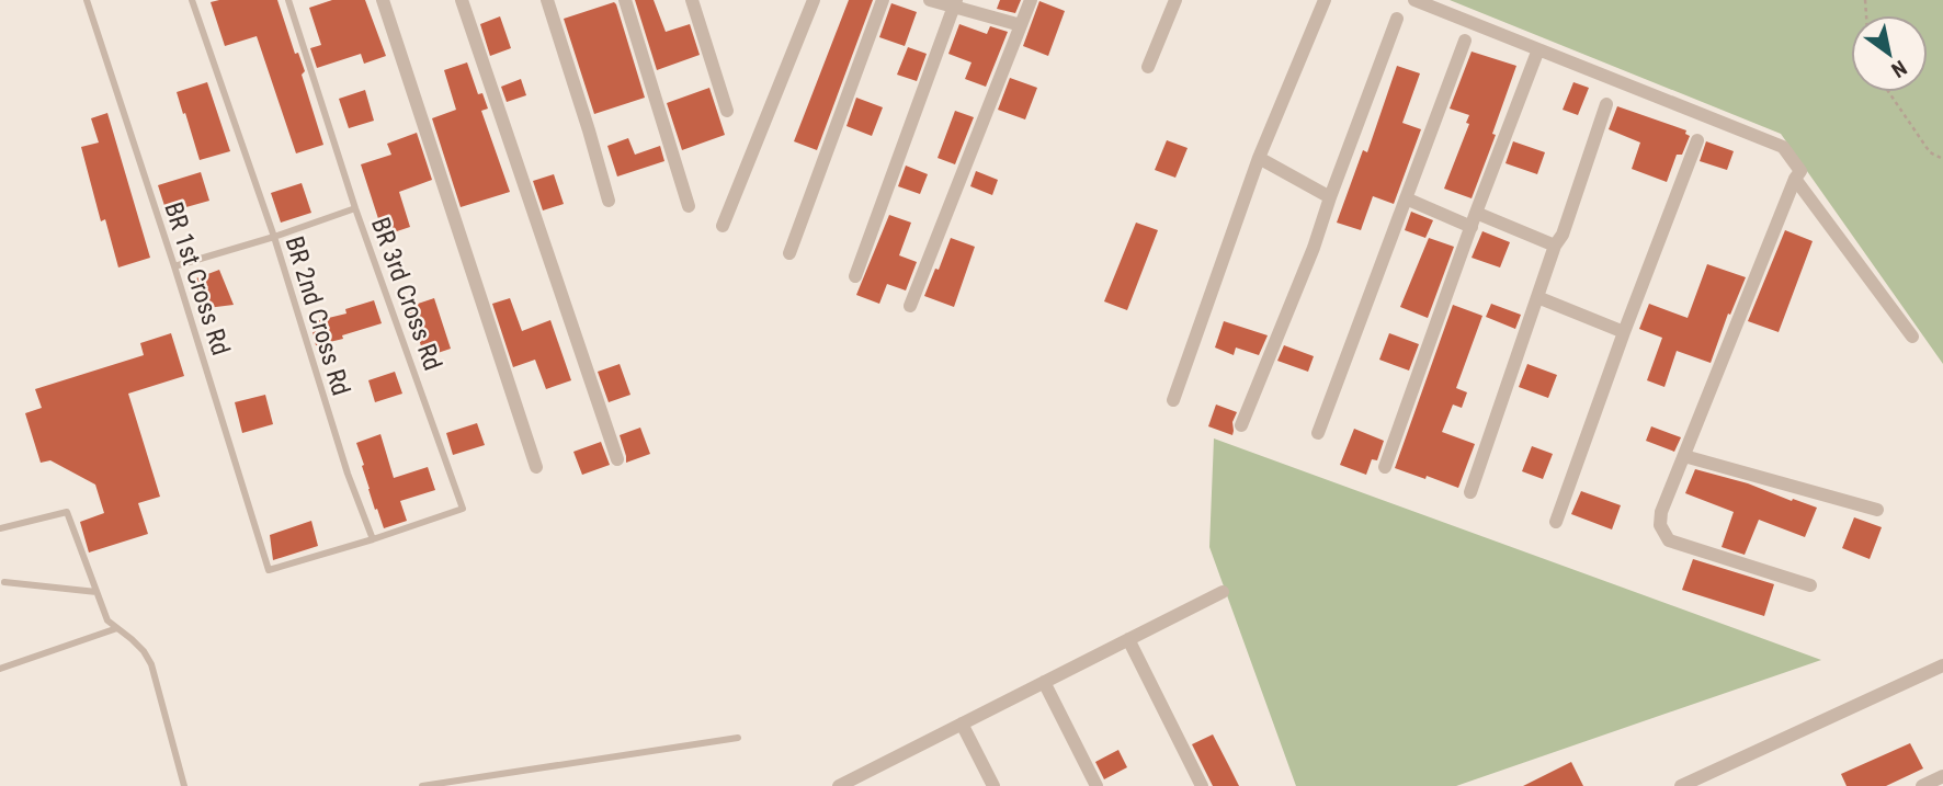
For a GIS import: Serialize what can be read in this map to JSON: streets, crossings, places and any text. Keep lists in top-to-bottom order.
{
  "streets": {
    "lane": ["BR 1st Cross Rd", "BR 3rd Cross Rd", "BR 2nd Cross Rd"]
  },
  "crossings": [
    ["BR 1st Cross Rd", "BR 3rd Cross Rd"],
    ["BR 1st Cross Rd", "BR 2nd Cross Rd"],
    ["BR 3rd Cross Rd", "BR 2nd Cross Rd"]
  ],
  "north": "bottom right"
}
